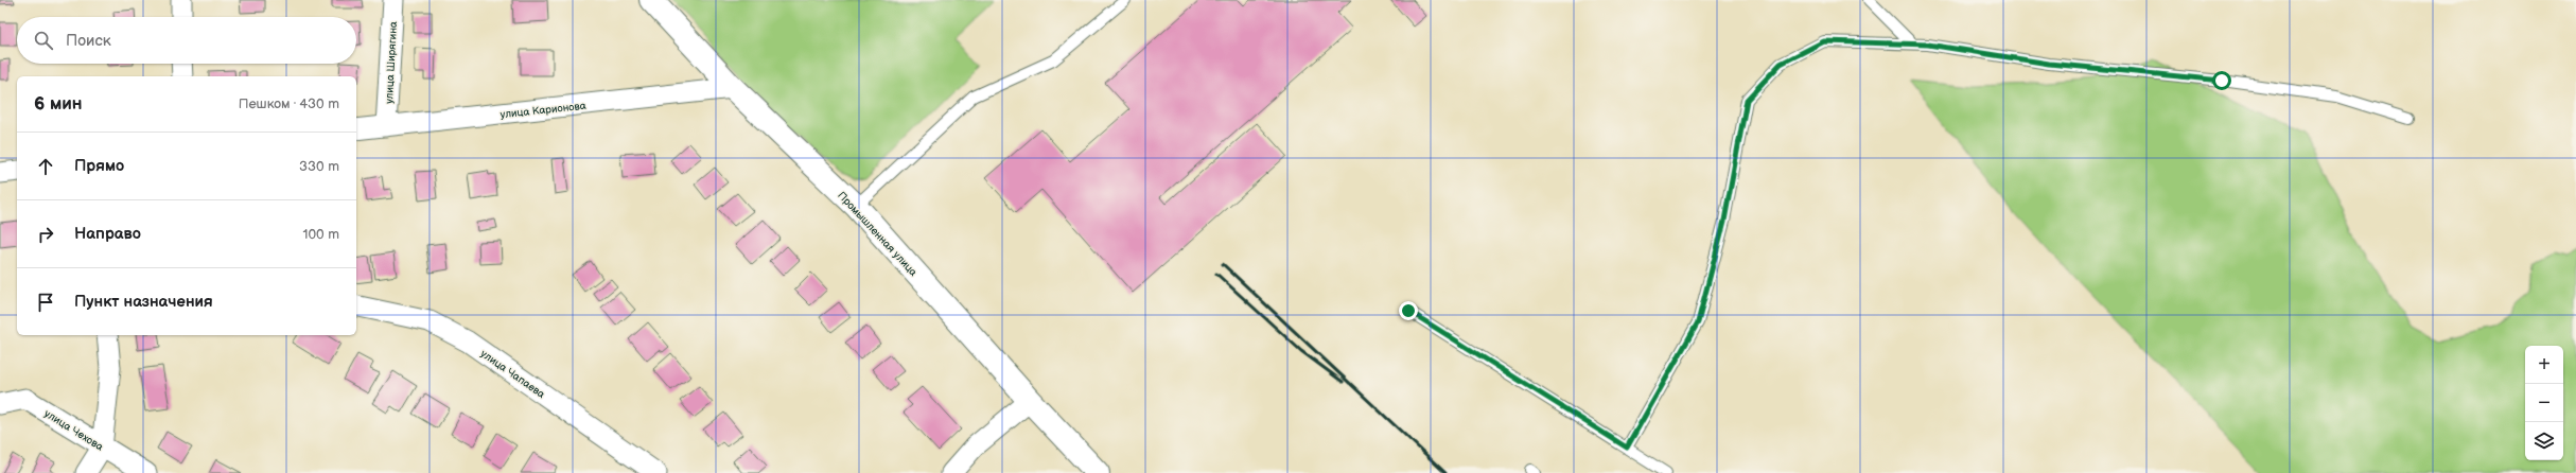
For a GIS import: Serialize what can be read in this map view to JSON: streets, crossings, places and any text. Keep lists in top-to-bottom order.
{
  "streets": {
    "street": [
      "улица Ширягина",
      "улица Карионова",
      "Промышленная улица",
      "улица Чапаева",
      "улица Чехова"
    ]
  },
  "crossings": [
    ["улица Ширягина", "улица Карионова"],
    ["улица Карионова", "Промышленная улица"]
  ],
  "page": {
    "search": "Поиск",
    "heading": ["6 мин", "Пешком · 430 m"],
    "list": [
      ["Прямо", "330 m"],
      ["Направо", "100 m"],
      "Пункт назначения"
    ],
    "map_buttons": ["+", "−"]
  }
}
